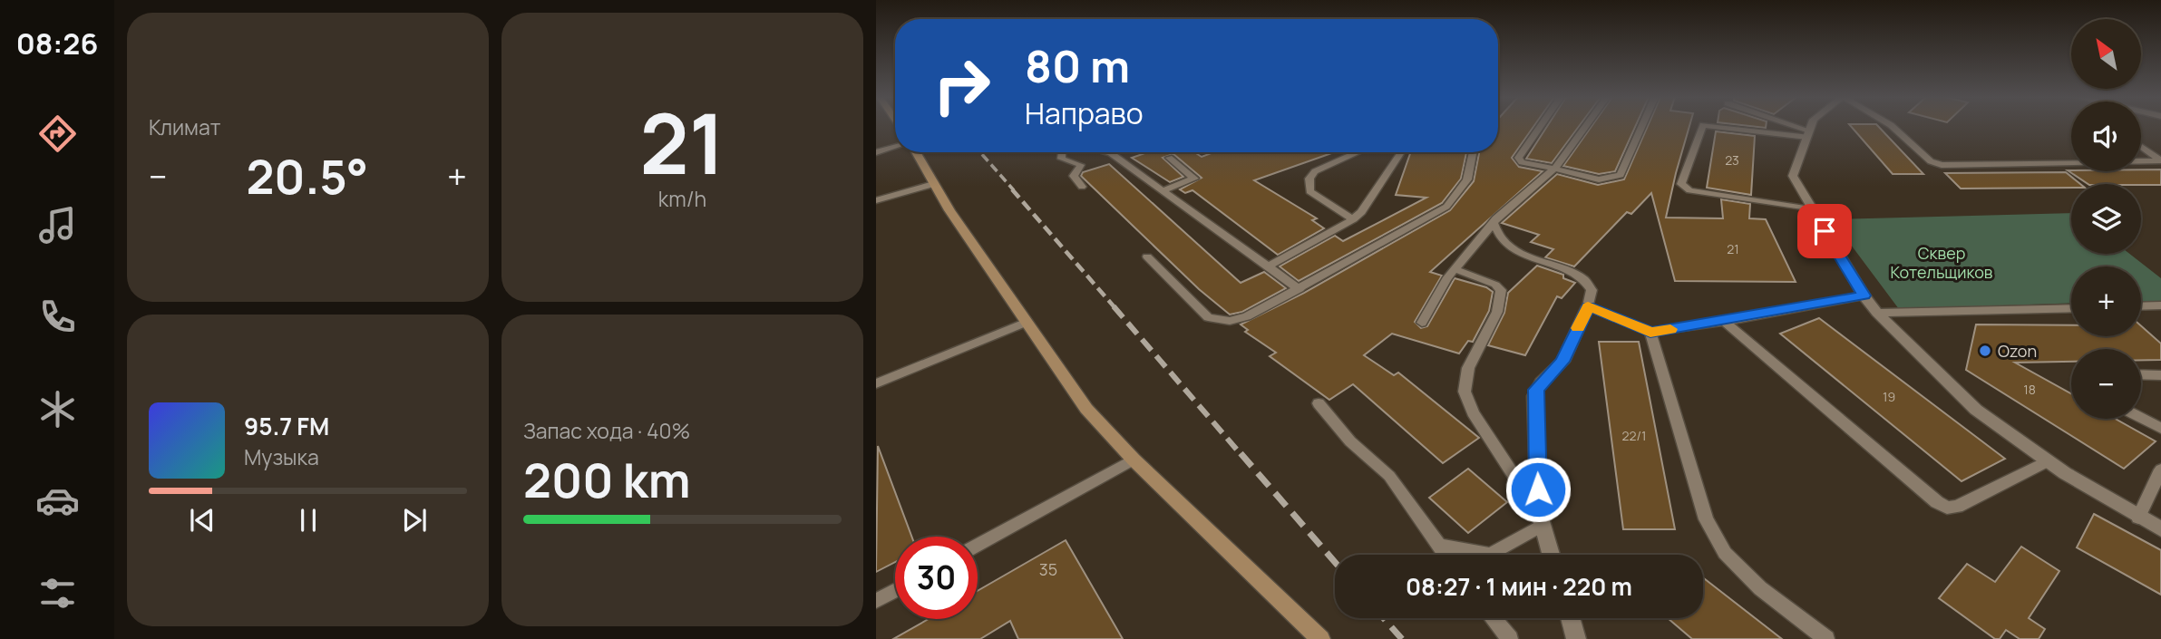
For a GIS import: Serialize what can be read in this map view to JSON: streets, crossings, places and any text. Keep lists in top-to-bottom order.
{
  "parks": ["Сквер Котельщиков"],
  "places": ["Ozon"],
  "house_numbers": [
    "23",
    "21",
    "18",
    "19",
    "22/1",
    "35"
  ],
  "north": "top left",
  "page": {
    "tabs": "08:26",
    "tile": [
      "Климат",
      ["21", "km/h"],
      ["Запас хода · 40%", "200 km"]
    ],
    "map_buttons": ["+", "−"],
    "turn": ["80 m", "Направо"],
    "heat": ["−", "20.5°", "+"],
    "song": ["95.7 FM", "Музыка"],
    "limit": "30",
    "trip": "08:27 · 1 мин · 220 m"
  }
}
